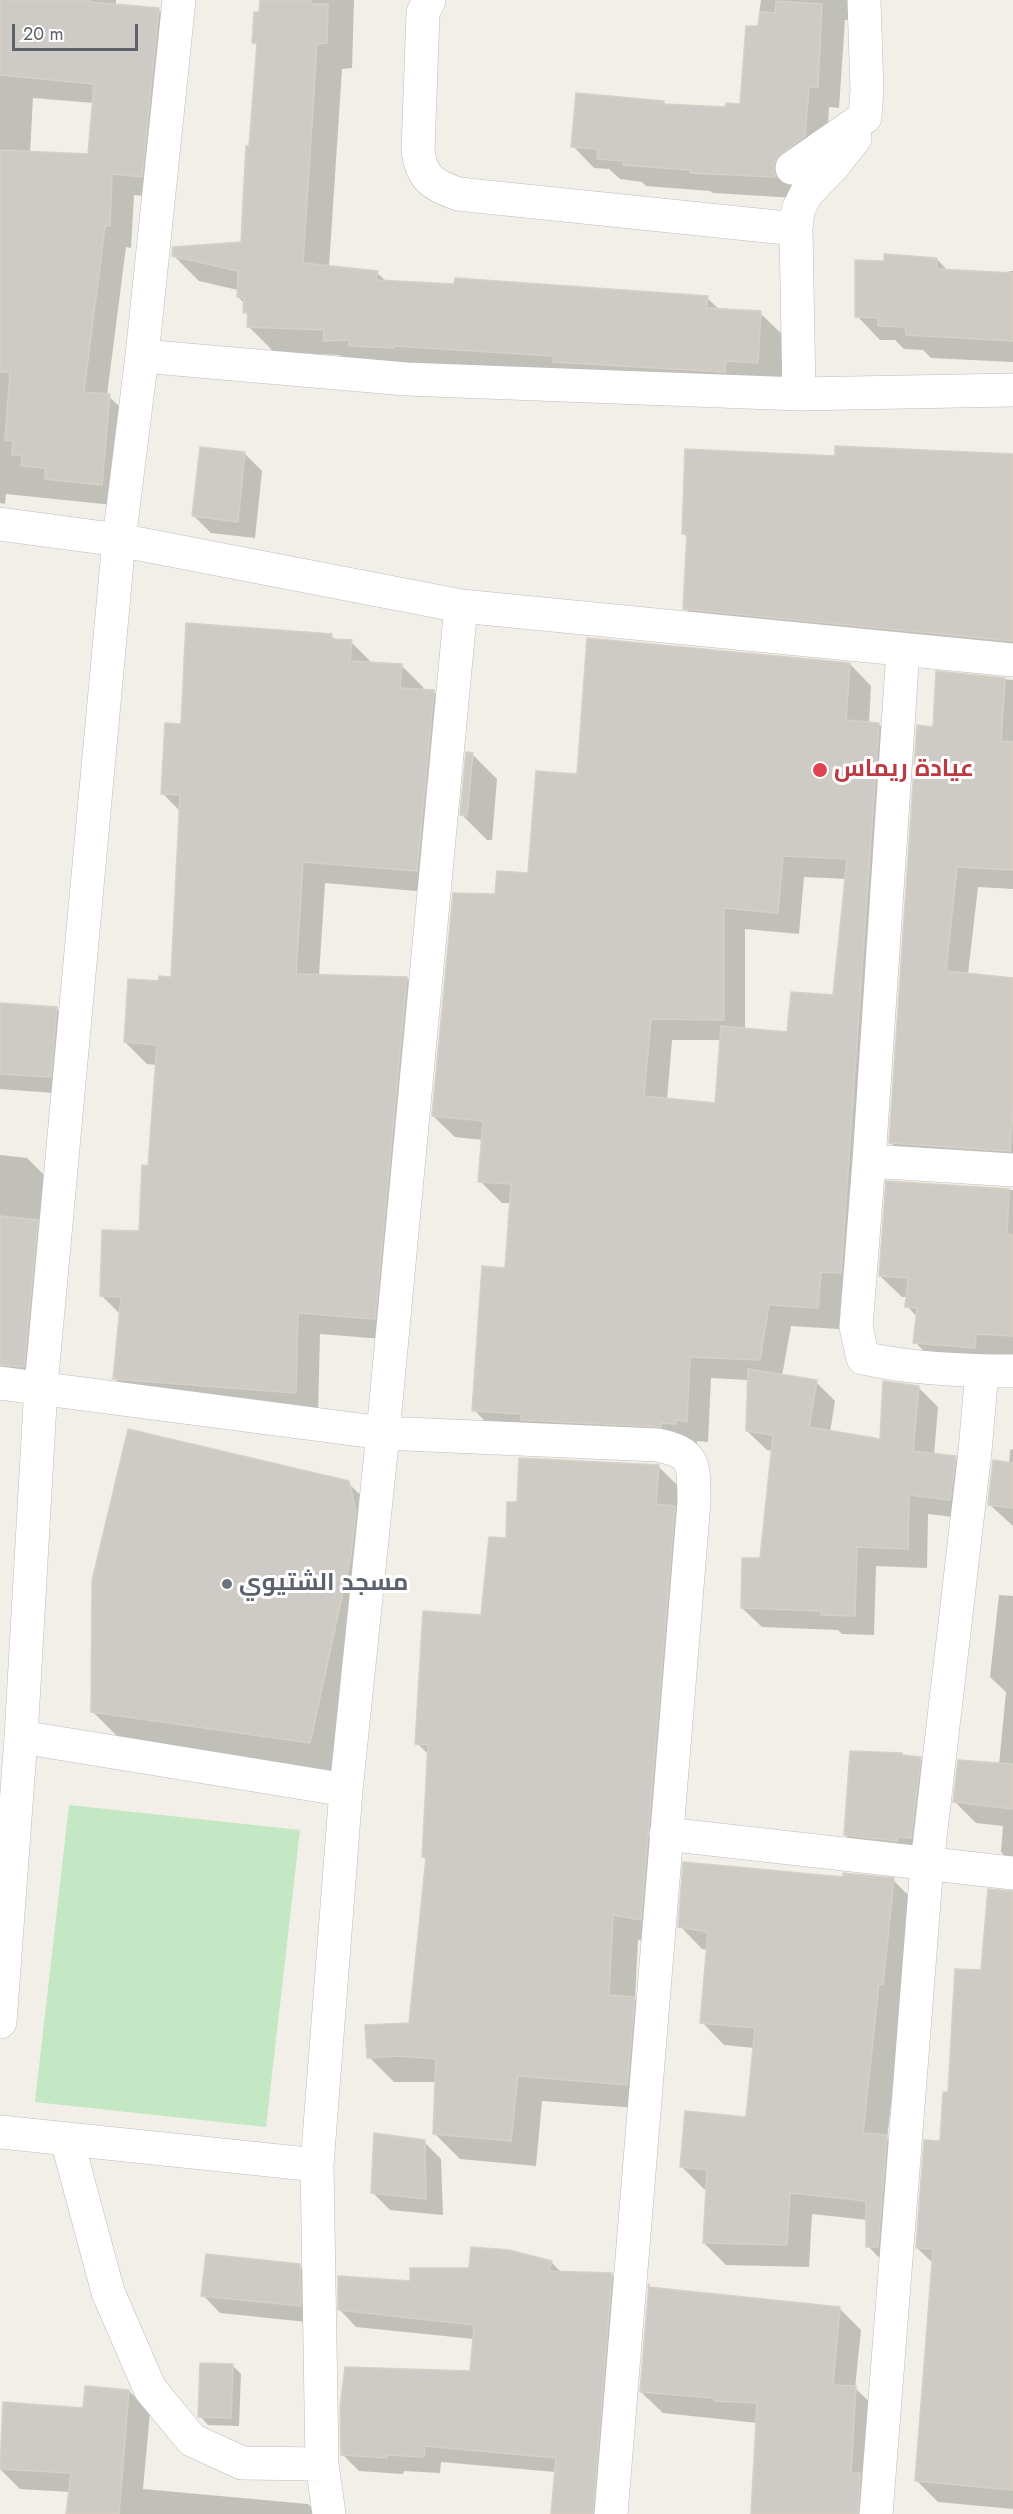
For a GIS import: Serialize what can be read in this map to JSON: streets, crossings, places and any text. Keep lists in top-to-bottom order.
{
  "places": ["عيادة ريماس", "مسجد الشتيوي"],
  "scale_bar": "20 m"
}
